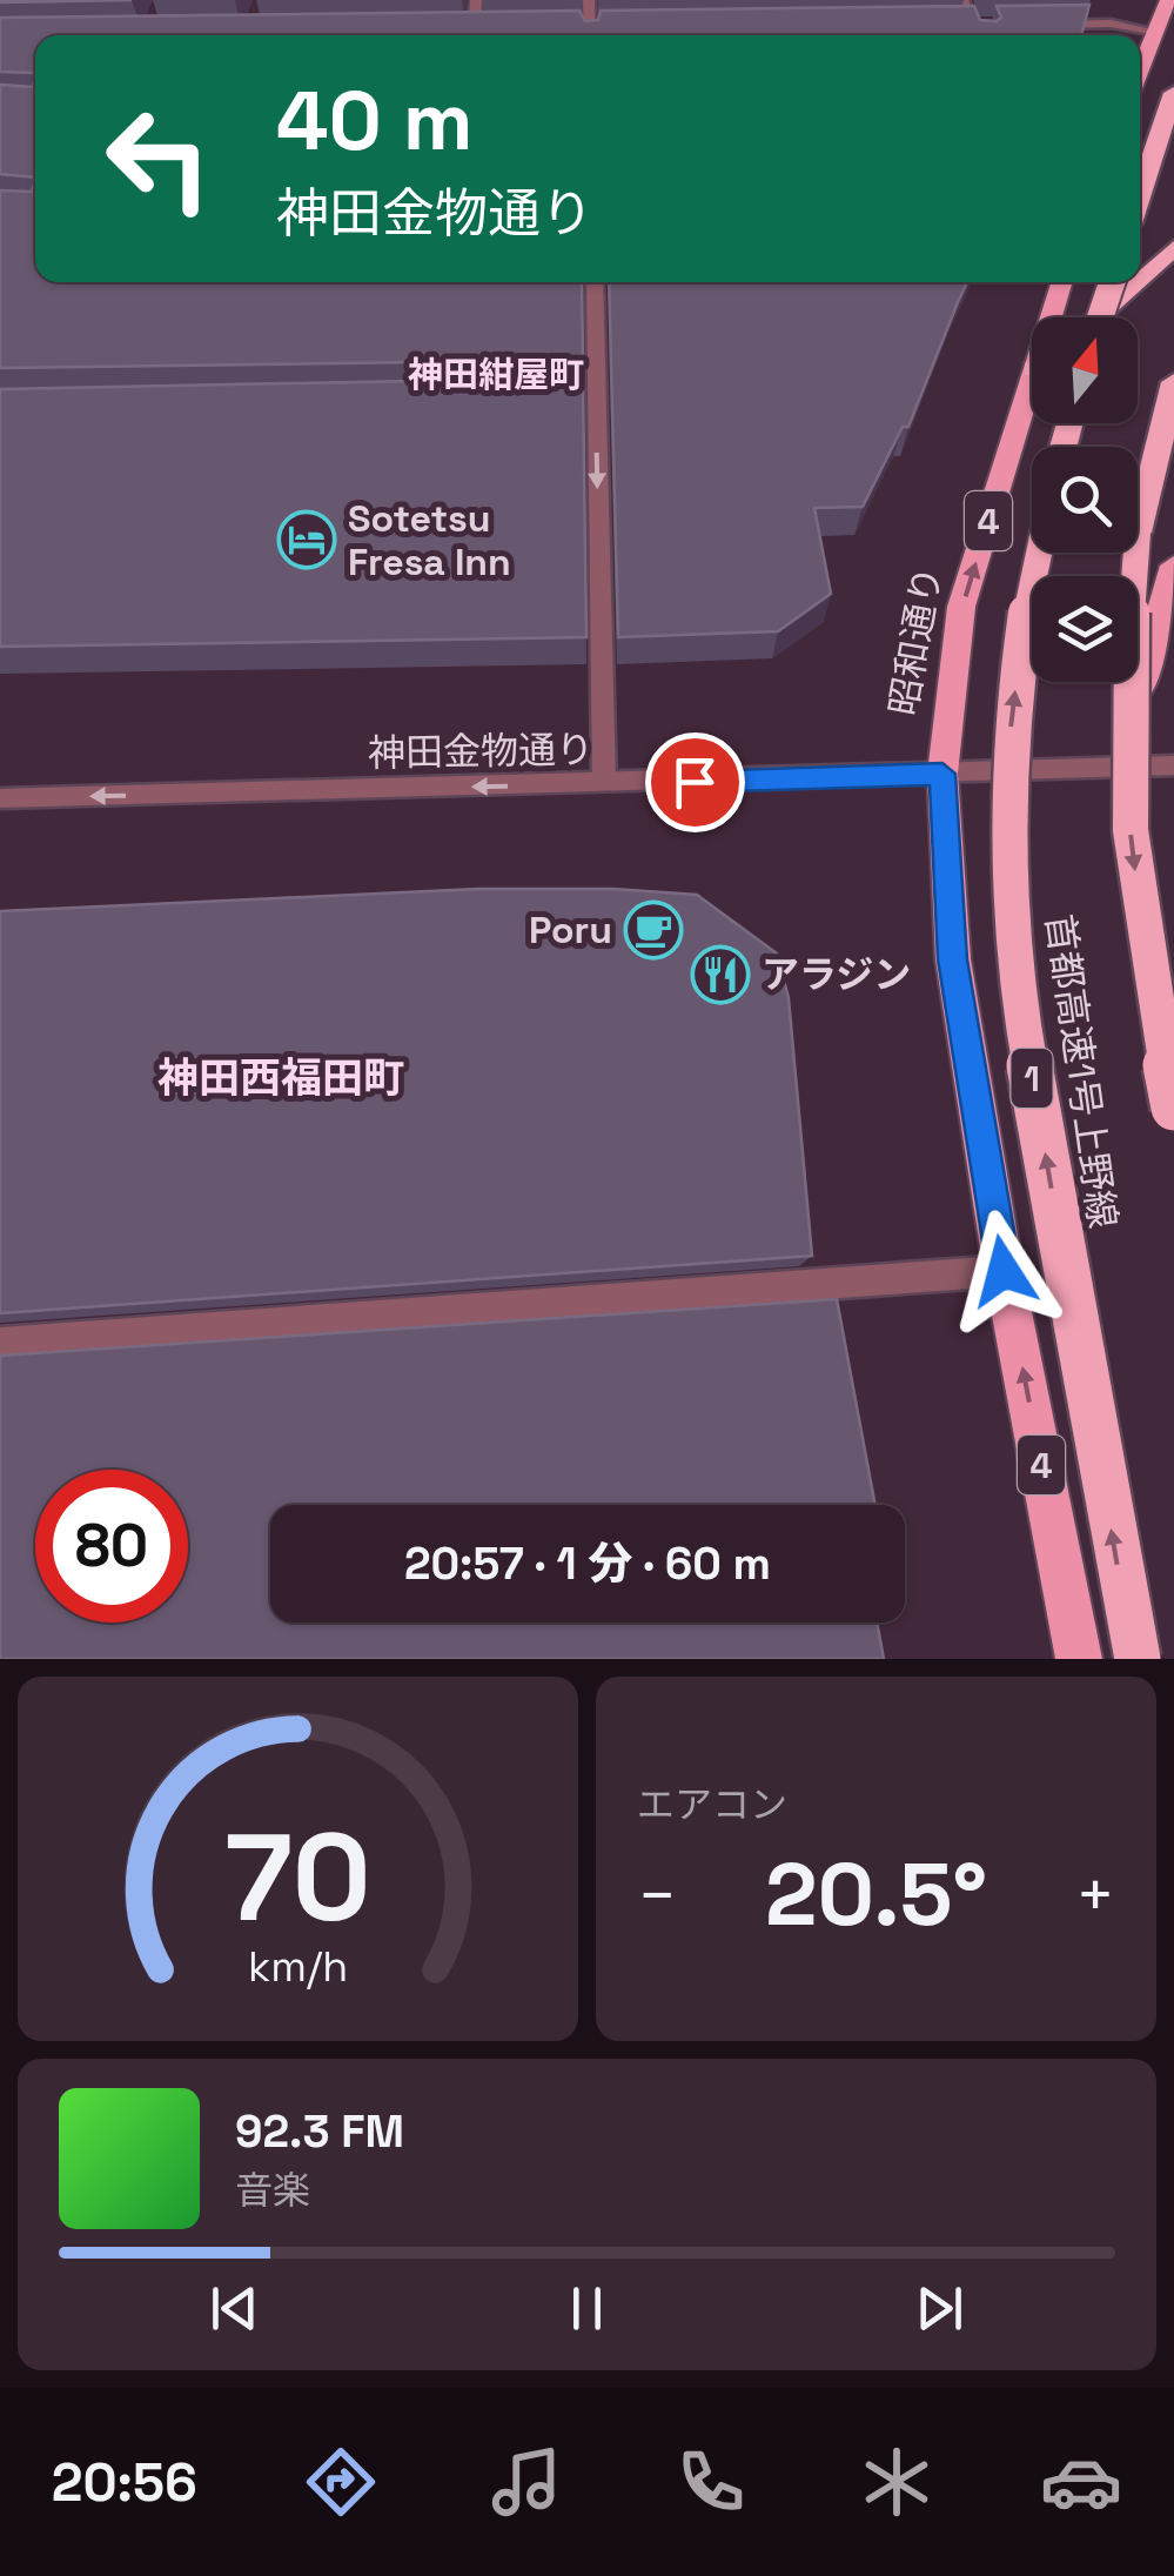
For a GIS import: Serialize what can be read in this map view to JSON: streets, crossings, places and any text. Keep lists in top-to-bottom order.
{
  "streets": {
    "highway": [
      "4",
      "昭和通り",
      "首都高速1号上野線",
      "1"
    ],
    "street": ["神田金物通り"]
  },
  "crossings": [
    ["昭和通り", "神田金物通り"]
  ],
  "one_way": ["神田金物通り"],
  "districts": ["神田紺屋町", "神田西福田町"],
  "places": {
    "hotel": ["Sotetsu Fresa Inn"],
    "cafe": ["Poru"],
    "restaurant": ["アラジン"]
  },
  "north": "top",
  "page": {
    "turn": ["40 m", "神田金物通り"],
    "limit": "80",
    "trip": "20:57 · 1 分 · 60 m",
    "tile": "エアコン",
    "heat": ["−", "20.5°", "+"],
    "song": ["92.3 FM", "音楽"],
    "tabs": "20:56",
    "gauge": ["70", "km/h"]
  }
}
